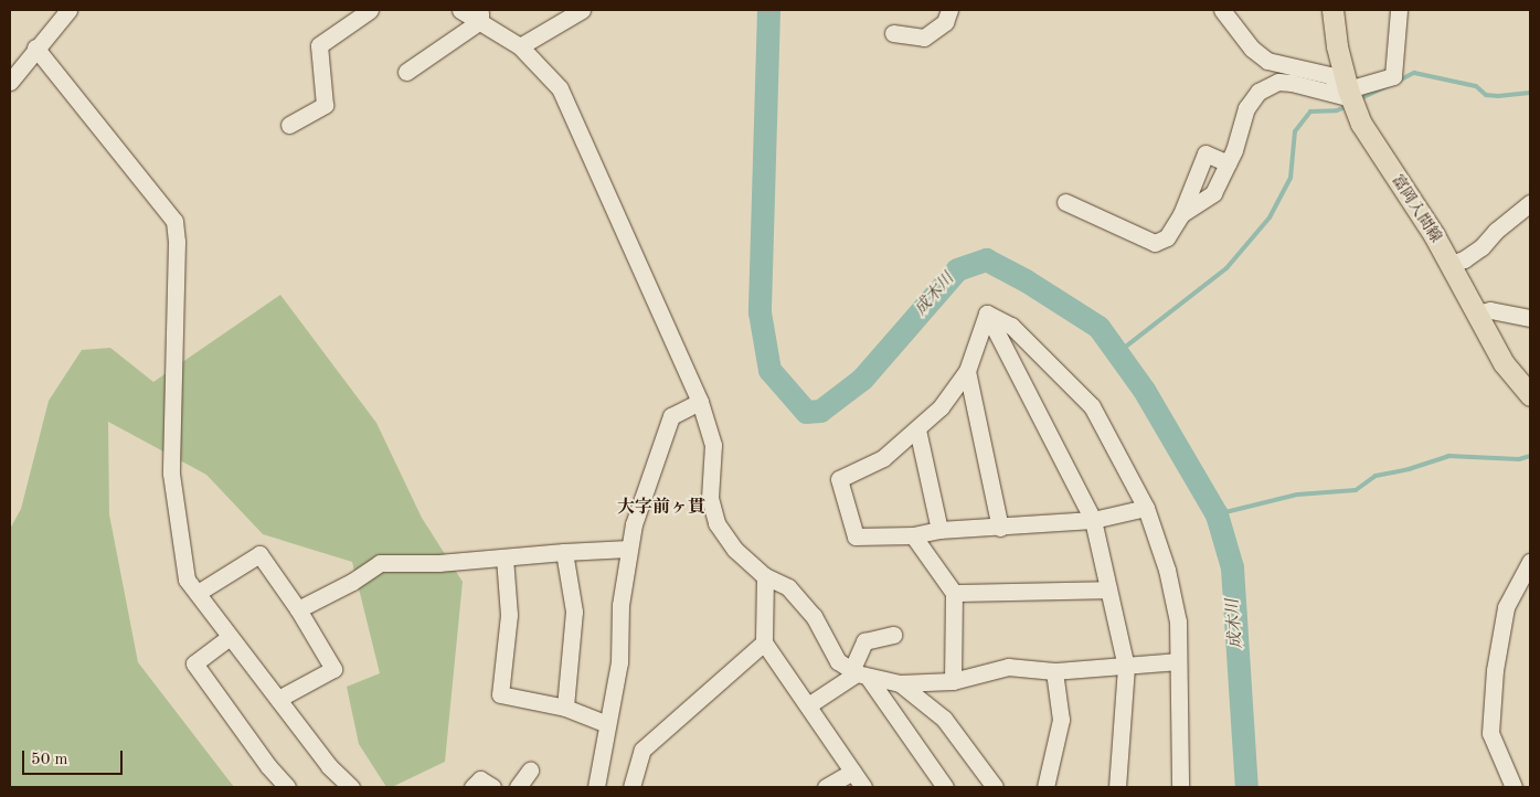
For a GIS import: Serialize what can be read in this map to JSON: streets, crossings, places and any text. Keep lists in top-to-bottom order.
{
  "streets": {
    "main road": ["富岡入間線"]
  },
  "districts": ["大字前ヶ貫"],
  "water": ["成木川"],
  "scale_bar": "50 m"
}
